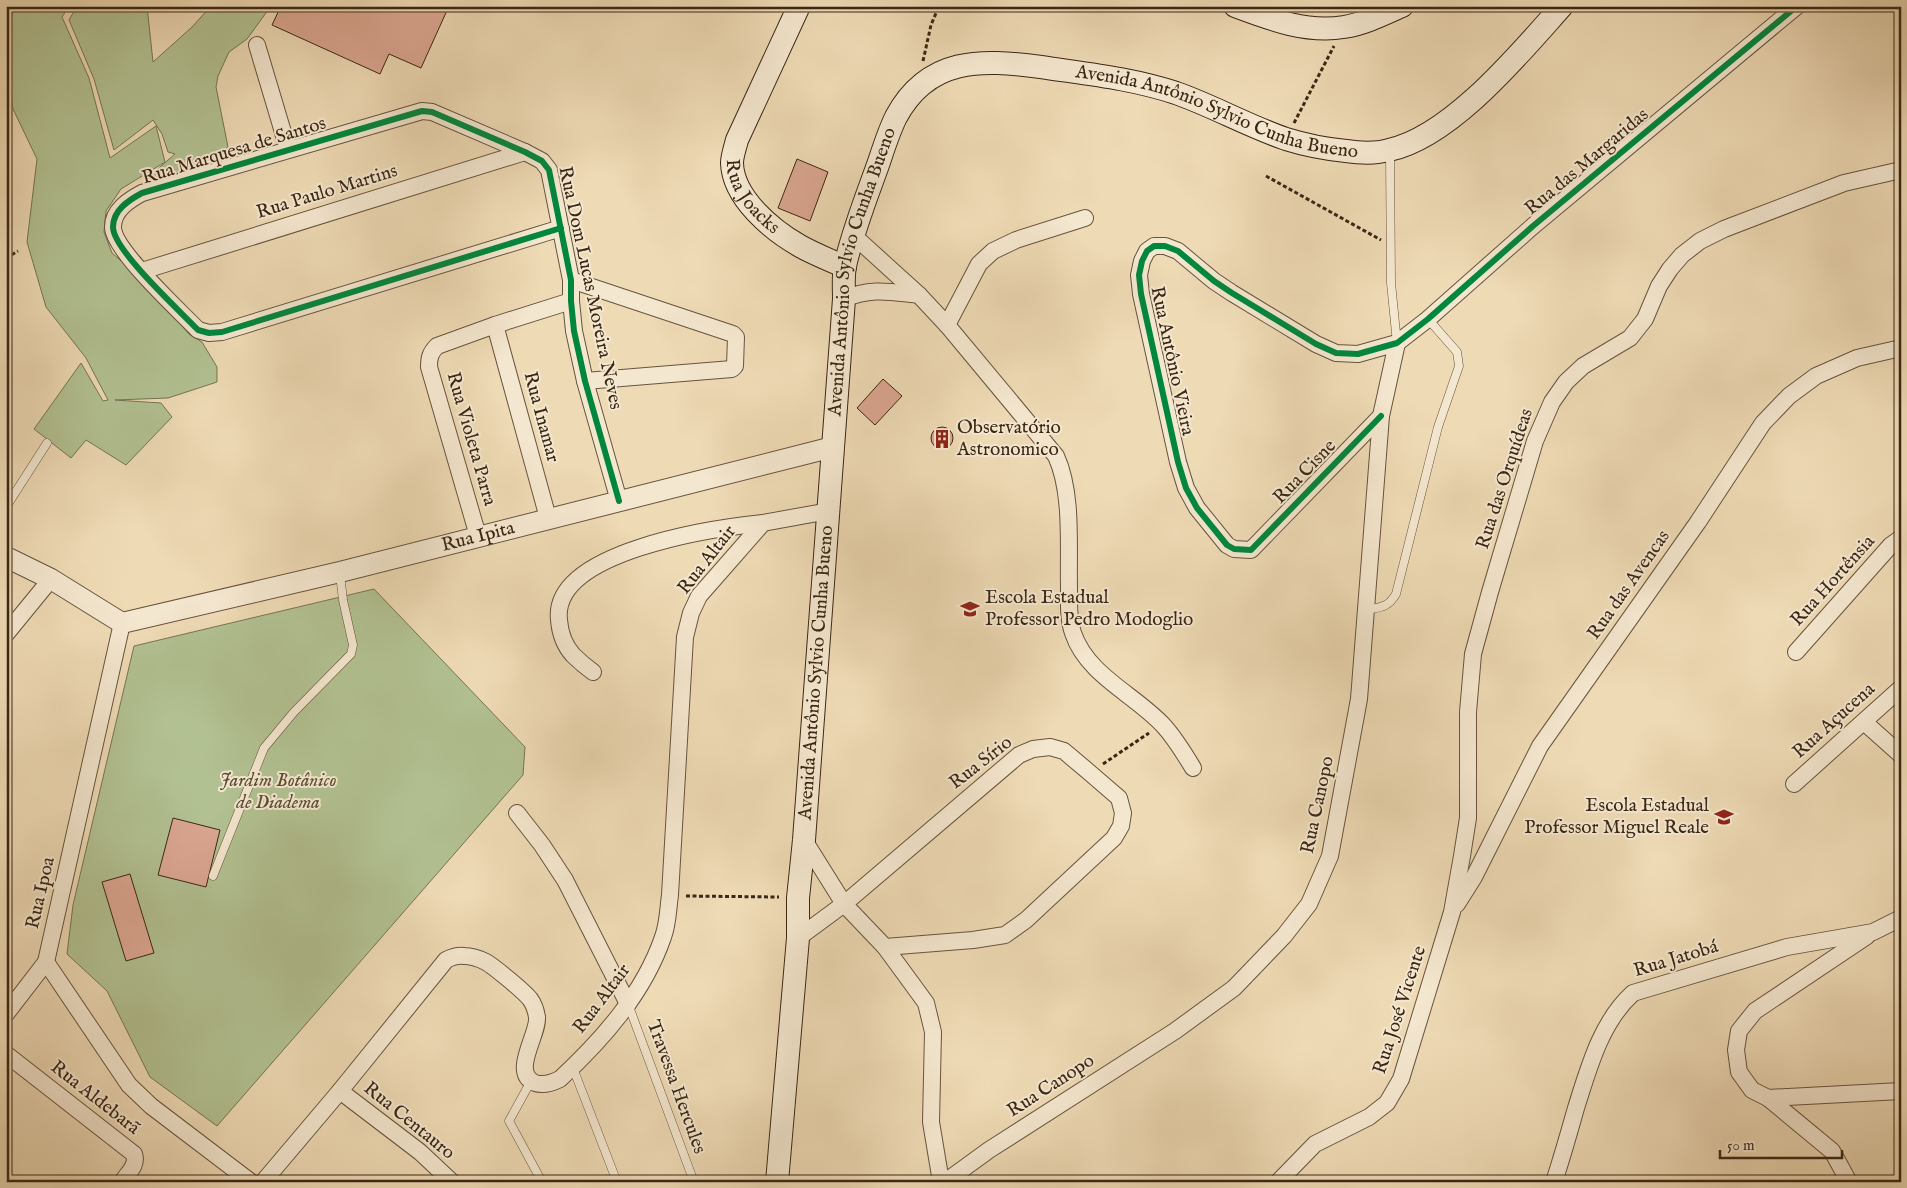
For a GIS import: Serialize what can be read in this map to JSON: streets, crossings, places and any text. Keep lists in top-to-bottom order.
{
  "streets": {
    "main road": ["Avenida Antônio Sylvio Cunha Bueno", "Rua Joacks"],
    "street": [
      "Rua Marquesa de Santos",
      "Rua das Margaridas",
      "Rua Paulo Martins",
      "Rua Dom Lucas Moreira Neves",
      "Rua Antônio Vieira",
      "Rua Inamar",
      "Rua Violeta Parra",
      "Rua Cisne",
      "Rua das Orquídeas",
      "Rua Ipita",
      "Rua Altair",
      "Rua Hortênsia",
      "Rua das Avencas",
      "Rua Açucena",
      "Rua Sírio",
      "Rua Canopo",
      "Rua Ipoa",
      "Rua Jatobá",
      "Rua José Vicente",
      "Rua Aldebarã",
      "Rua Centauro"
    ],
    "lane": ["Travessa Hercules"]
  },
  "crossings": [
    ["Avenida Antônio Sylvio Cunha Bueno", "Rua Joacks"],
    ["Avenida Antônio Sylvio Cunha Bueno", "Rua Ipita"],
    ["Avenida Antônio Sylvio Cunha Bueno", "Rua Altair"],
    ["Avenida Antônio Sylvio Cunha Bueno", "Rua Sírio"],
    ["Rua Marquesa de Santos", "Rua Paulo Martins"],
    ["Rua Marquesa de Santos", "Rua Dom Lucas Moreira Neves"],
    ["Rua das Margaridas", "Rua Antônio Vieira"],
    ["Rua das Margaridas", "Rua Canopo"],
    ["Rua Paulo Martins", "Rua Dom Lucas Moreira Neves"],
    ["Rua Dom Lucas Moreira Neves", "Rua Violeta Parra"],
    ["Rua Dom Lucas Moreira Neves", "Rua Ipita"],
    ["Rua Antônio Vieira", "Rua Cisne"],
    ["Rua Antônio Vieira", "Rua Canopo"],
    ["Rua Inamar", "Rua Violeta Parra"],
    ["Rua Inamar", "Rua Ipita"],
    ["Rua Violeta Parra", "Rua Ipita"],
    ["Rua Cisne", "Rua Canopo"],
    ["Rua das Orquídeas", "Rua das Avencas"],
    ["Rua das Orquídeas", "Rua José Vicente"],
    ["Rua Ipita", "Rua Ipoa"],
    ["Rua Altair", "Travessa Hercules"],
    ["Rua das Avencas", "Rua José Vicente"]
  ],
  "parks": ["Jardim Botânico de Diadema"],
  "places": {
    "building": ["Observatório Astronomico"],
    "school or university": ["Escola Estadual Professor Pedro Modoglio", "Escola Estadual Professor Miguel Reale"]
  },
  "scale_bar": "50 m"
}
